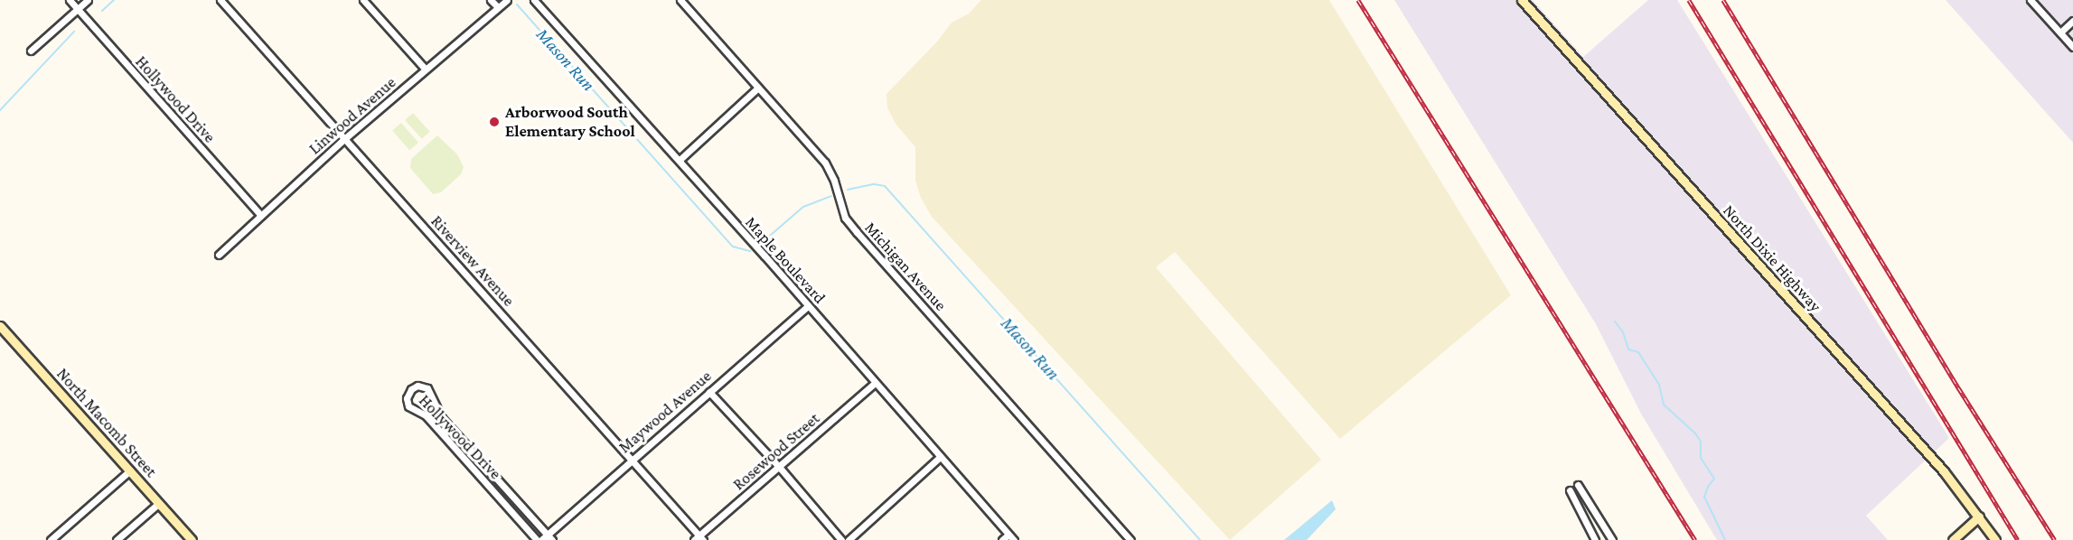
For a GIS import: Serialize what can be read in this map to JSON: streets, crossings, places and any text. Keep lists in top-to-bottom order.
{
  "streets": {
    "main road": ["North Dixie Highway", "North Macomb Street"],
    "street": [
      "Hollywood Drive",
      "Linwood Avenue",
      "Maple Boulevard",
      "Riverview Avenue",
      "Michigan Avenue",
      "Maywood Avenue",
      "Rosewood Street"
    ]
  },
  "crossings": [
    ["Hollywood Drive", "Linwood Avenue"],
    ["Hollywood Drive", "Maywood Avenue"],
    ["Linwood Avenue", "Riverview Avenue"],
    ["Maple Boulevard", "Maywood Avenue"],
    ["Maple Boulevard", "Rosewood Street"],
    ["Riverview Avenue", "Maywood Avenue"],
    ["Riverview Avenue", "Rosewood Street"]
  ],
  "water": ["Mason Run"],
  "places": ["Arborwood South Elementary School"]
}
